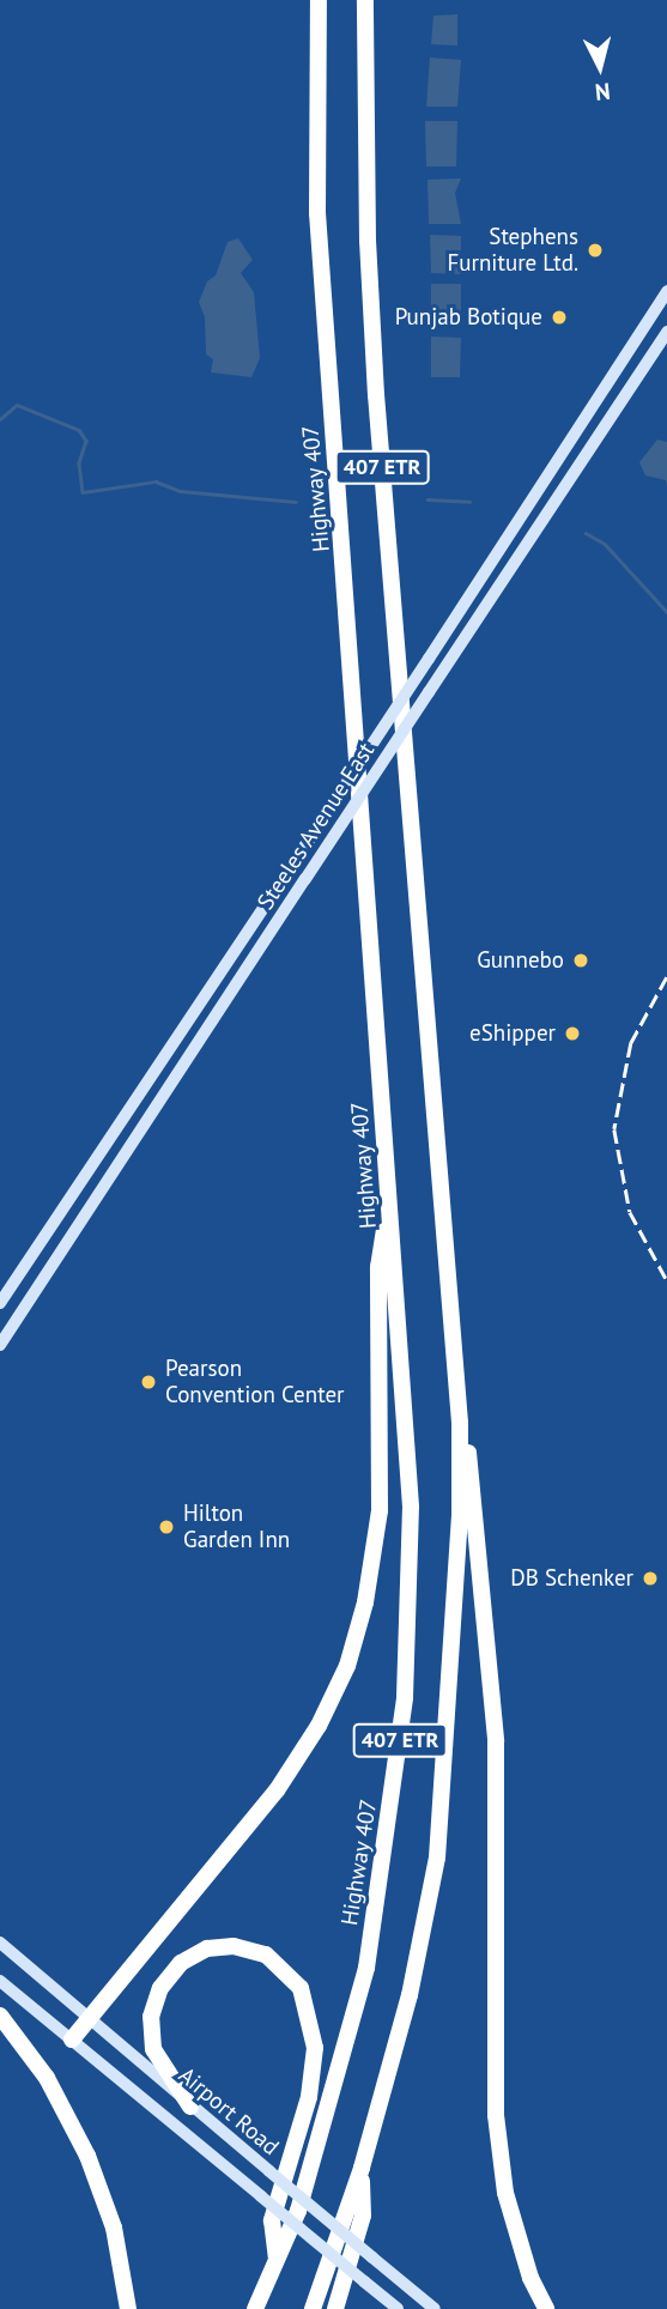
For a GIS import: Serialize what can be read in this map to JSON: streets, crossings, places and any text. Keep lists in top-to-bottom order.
{
  "streets": {
    "highway": ["407 ETR", "Highway 407"],
    "main road": ["Steeles Avenue East", "Airport Road"]
  },
  "places": [
    "Stephens Furniture Ltd.",
    "Punjab Botique",
    "Gunnebo",
    "eShipper",
    "Pearson Convention Center",
    "Hilton Garden Inn",
    "DB Schenker"
  ],
  "north": "bottom"
}
